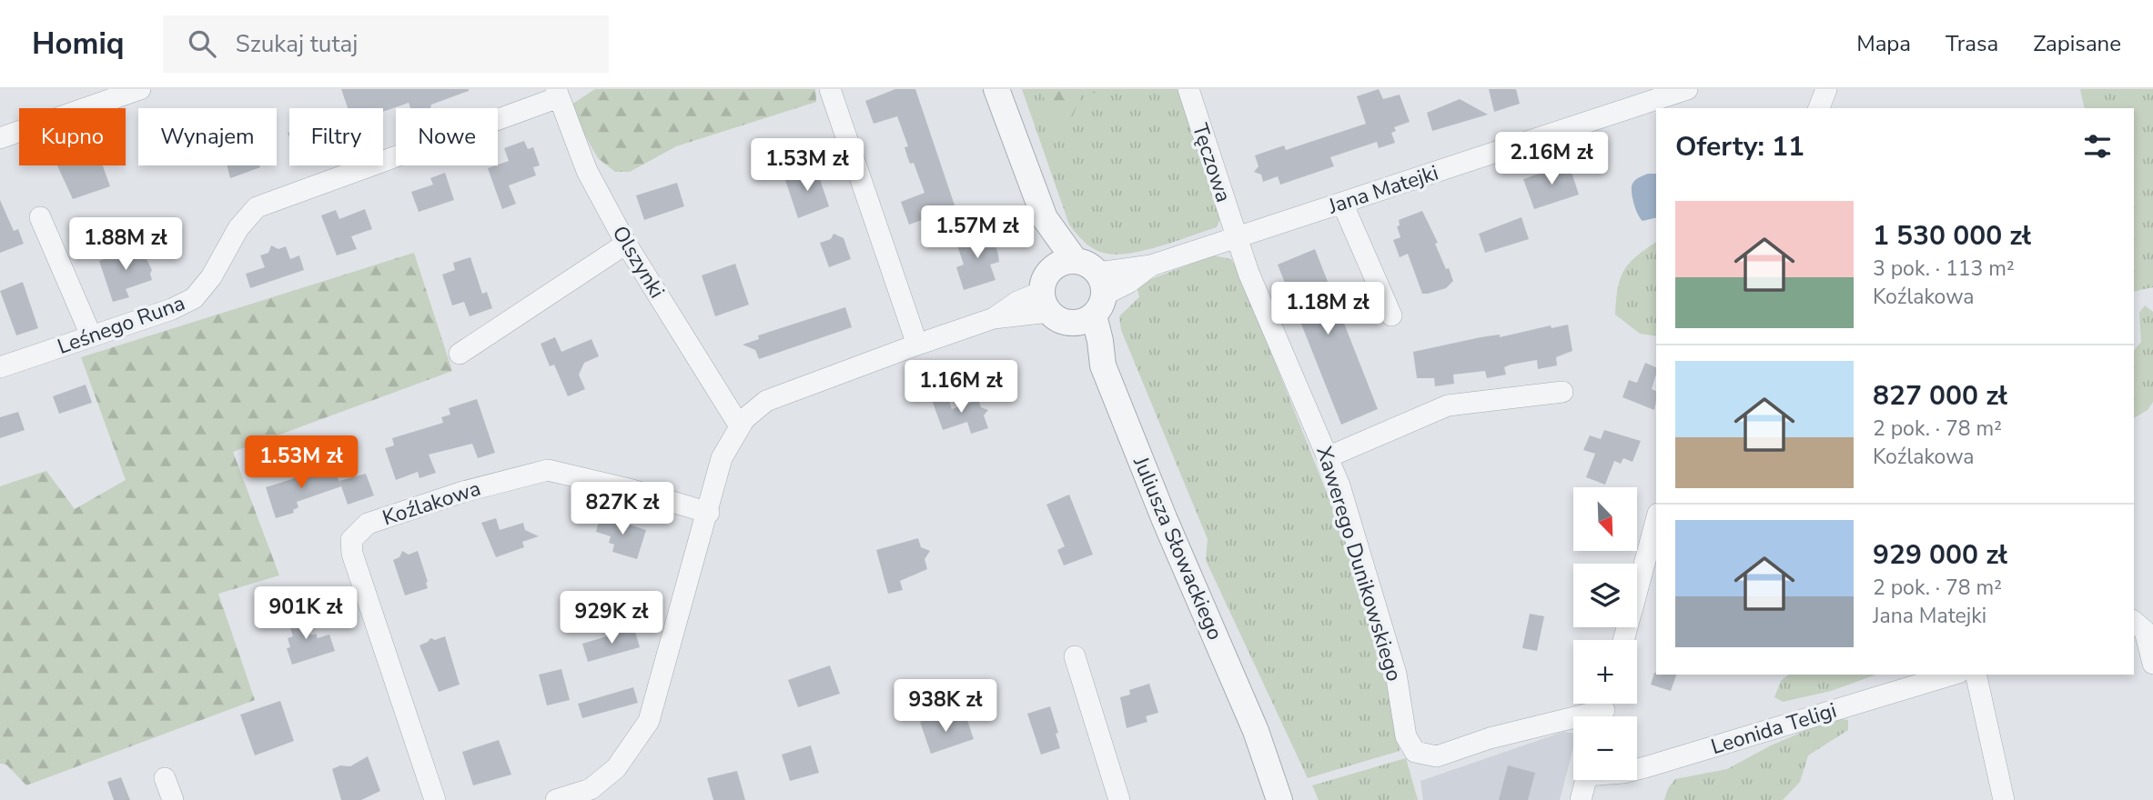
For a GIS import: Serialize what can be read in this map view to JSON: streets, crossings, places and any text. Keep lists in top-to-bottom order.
{
  "streets": {
    "street": [
      "Tęczowa",
      "Jana Matejki",
      "Olszynki",
      "Leśnego Runa",
      "Koźlakowa",
      "Juliusza Słowackiego",
      "Xawerego Dunikowskiego",
      "Leonida Teligi"
    ]
  },
  "crossings": [
    ["Tęczowa", "Jana Matejki"],
    ["Tęczowa", "Xawerego Dunikowskiego"],
    ["Jana Matejki", "Juliusza Słowackiego"],
    ["Jana Matejki", "Xawerego Dunikowskiego"],
    ["Olszynki", "Leśnego Runa"]
  ],
  "north": "bottom right",
  "page": {
    "header": "Homiq",
    "search": "Szukaj tutaj",
    "nav": ["Mapa", "Trasa", "Zapisane"],
    "chip": [
      "Kupno",
      "Wynajem",
      "Filtry",
      "Nowe"
    ],
    "heading": "Oferty: 11",
    "price": [
      "2.16M zł",
      "1.53M zł",
      "1.57M zł",
      "1.88M zł",
      "1.18M zł",
      "1.16M zł",
      "1.53M zł",
      "827K zł",
      "901K zł",
      "929K zł",
      "938K zł"
    ],
    "list": [
      {
        "name": "1 530 000 zł",
        "note": "3 pok. · 113 m² · Koźlakowa"
      },
      {
        "name": "827 000 zł",
        "note": "2 pok. · 78 m² · Koźlakowa"
      },
      {
        "name": "929 000 zł",
        "note": "2 pok. · 78 m² · Jana Matejki"
      }
    ],
    "map_buttons": ["+", "−"]
  }
}
